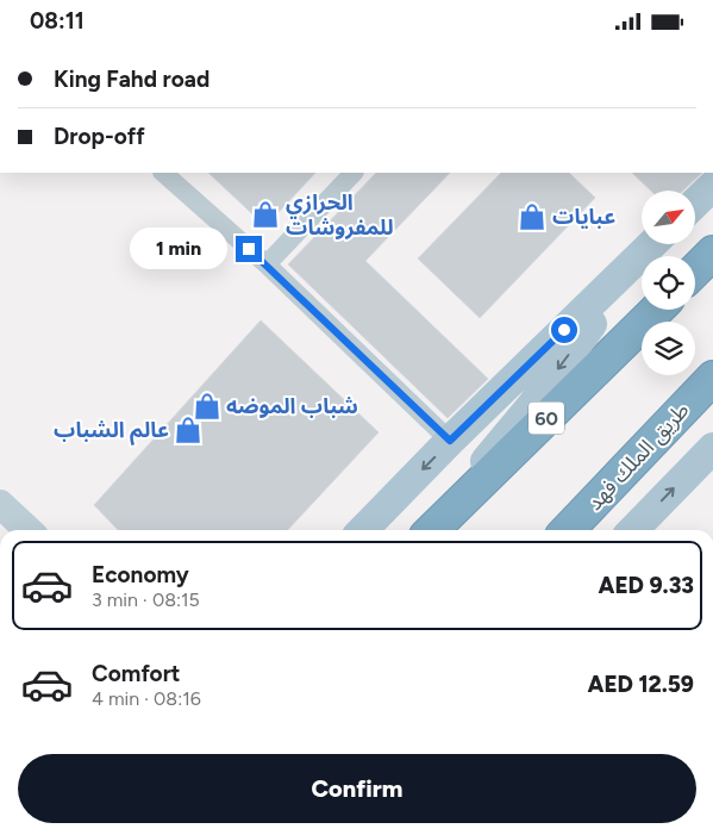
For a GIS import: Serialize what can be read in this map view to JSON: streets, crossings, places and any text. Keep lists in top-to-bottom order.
{
  "streets": {
    "highway": ["60", "طريق الملك فهد"]
  },
  "places": {
    "shop": [
      "الحرازي للمفروشات",
      "عبايات",
      "شباب الموضه",
      "عالم الشباب"
    ]
  },
  "north": "top right",
  "page": {
    "status": "08:11",
    "banner": ["King Fahd road", "Drop-off"],
    "bubble": "1 min",
    "list": [
      {
        "name": "Economy",
        "note": "3 min · 08:15",
        "value": "AED 9.33"
      },
      {
        "name": "Comfort",
        "note": "4 min · 08:16",
        "value": "AED 12.59"
      }
    ],
    "buttons": "Confirm"
  }
}
